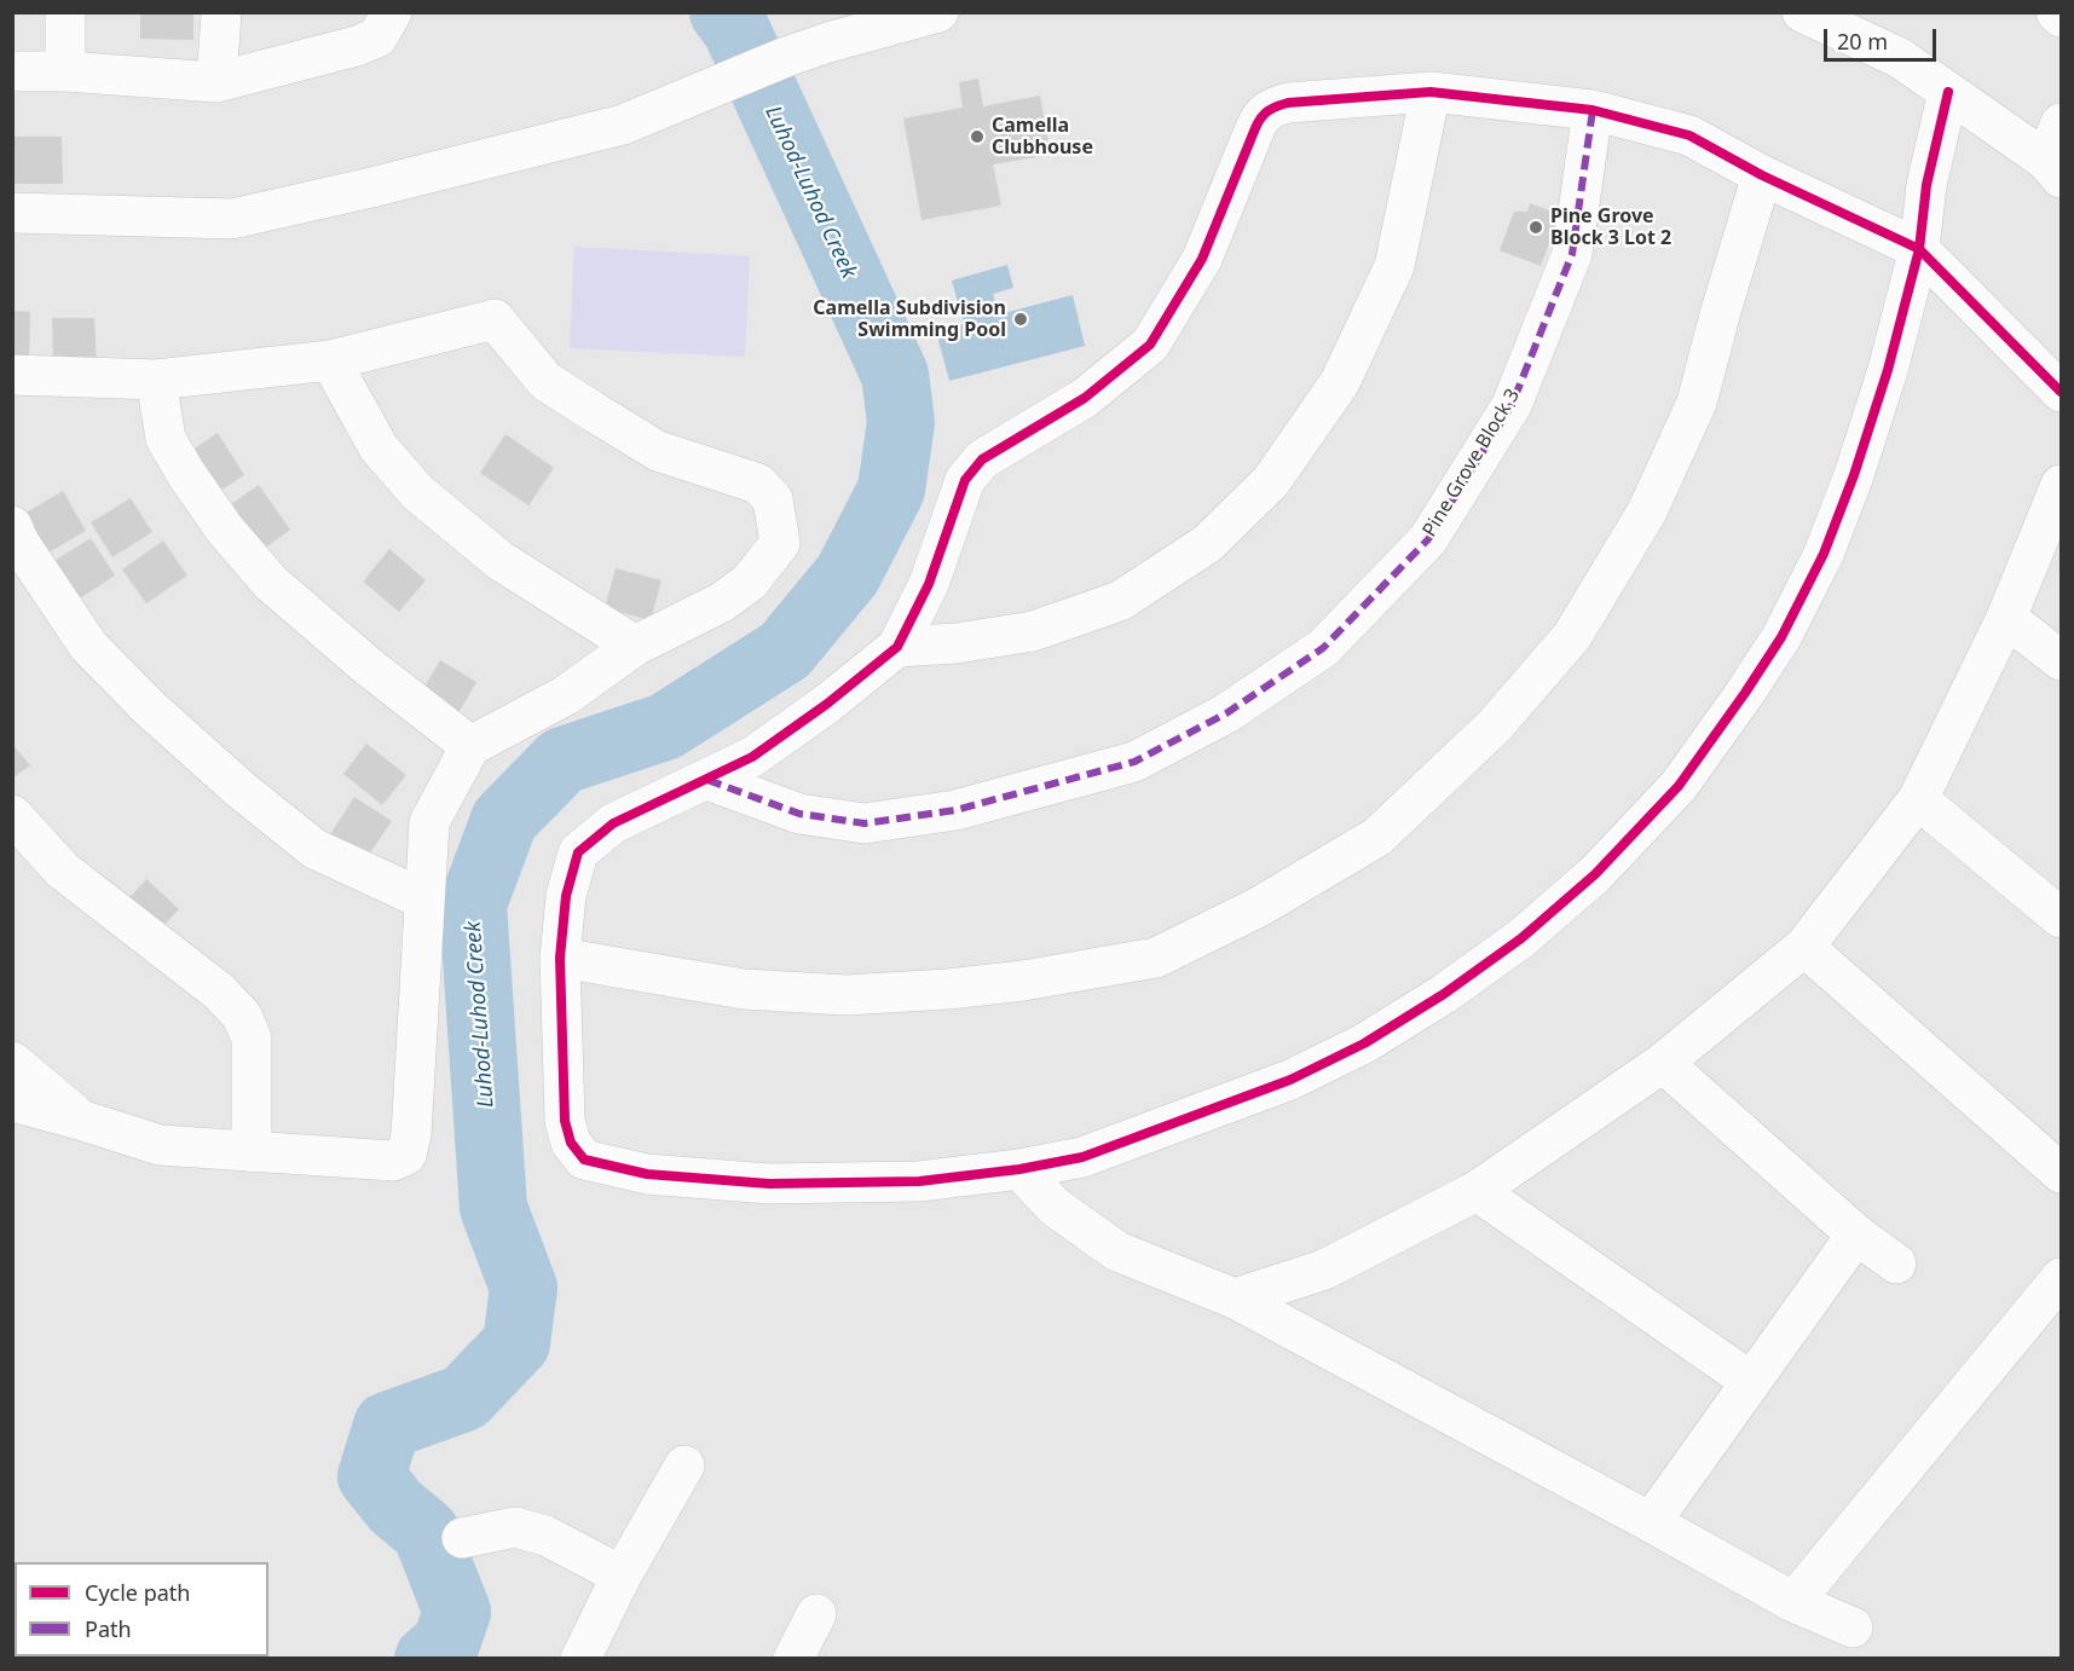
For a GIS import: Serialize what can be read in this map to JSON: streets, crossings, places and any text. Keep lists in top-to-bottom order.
{
  "streets": {
    "street": ["Pine Grove Block 3"]
  },
  "water": ["Luhod-Luhod Creek"],
  "places": ["Camella Clubhouse", "Pine Grove Block 3 Lot 2", "Camella Subdivision Swimming Pool"],
  "legend": ["Cycle path", "Path"],
  "scale_bar": "20 m"
}
